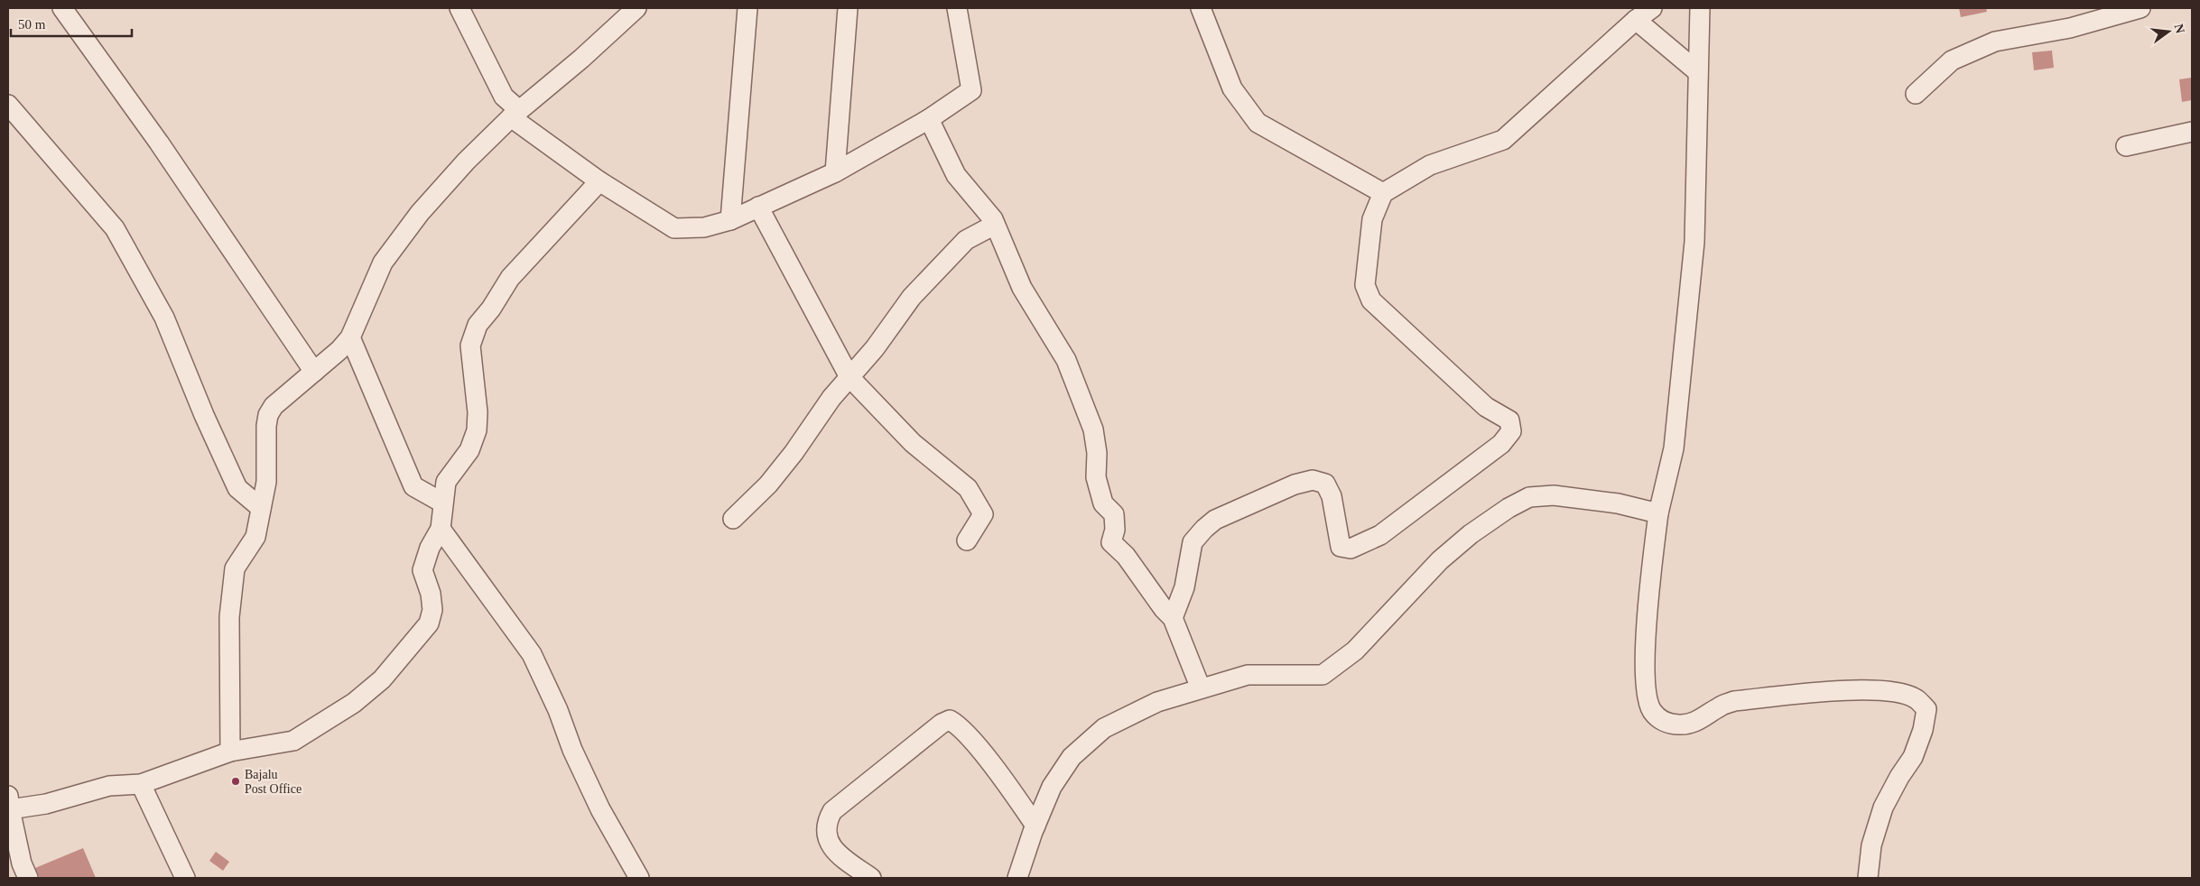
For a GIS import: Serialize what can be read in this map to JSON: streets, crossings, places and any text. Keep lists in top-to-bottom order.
{
  "places": ["Bajalu Post Office"],
  "scale_bar": "50 m",
  "north": "right"
}
